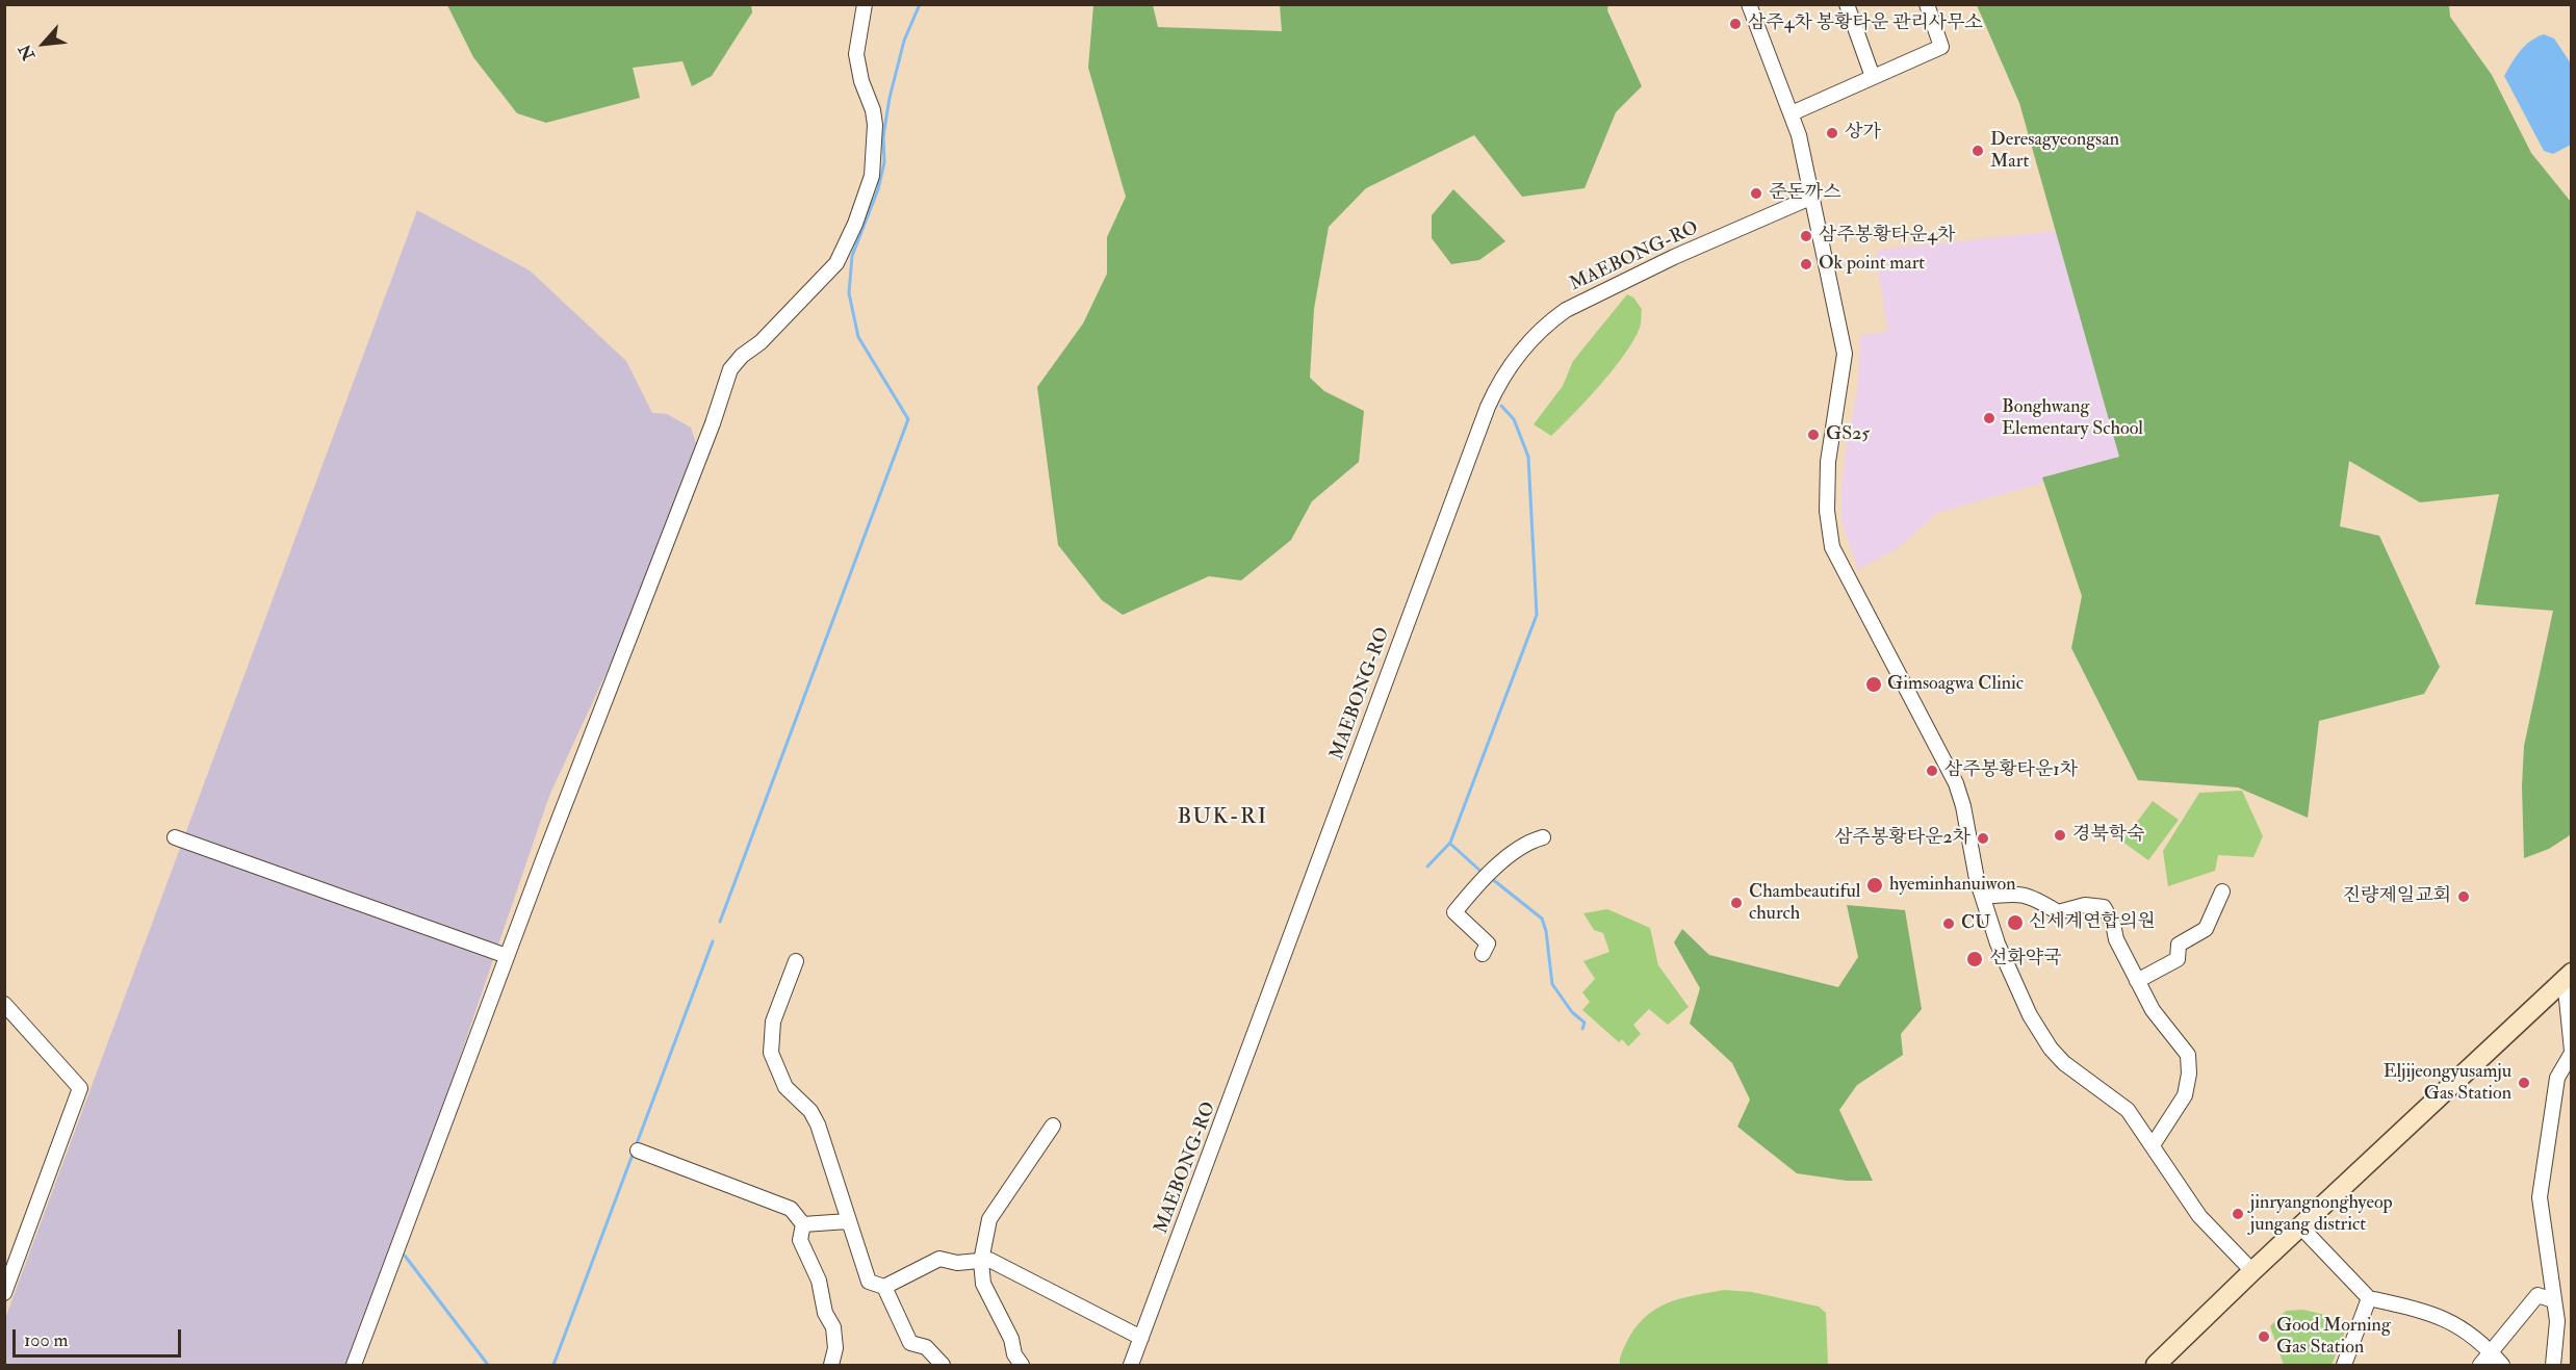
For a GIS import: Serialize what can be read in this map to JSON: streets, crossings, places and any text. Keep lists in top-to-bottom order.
{
  "streets": {
    "street": ["MAEBONG-RO"]
  },
  "districts": ["BUK-RI"],
  "places": [
    "삼주4차 봉황타운 관리사무소",
    "상가",
    "Deresagyeongsan Mart",
    "준돈까스",
    "삼주봉황타운4차",
    "Ok point mart",
    "Bonghwang Elementary School",
    "GS25",
    "Gimsoagwa Clinic",
    "삼주봉황타운1차",
    "경북학숙",
    "삼주봉황타운2차",
    "hyeminhanuiwon",
    "진량제일교회",
    "Chambeautiful church",
    "신세계연합의원",
    "CU",
    "선화약국",
    "Eljijeongyusamju Gas Station",
    "jinryangnonghyeop jungang district",
    "Good Morning Gas Station"
  ],
  "scale_bar": "100 m",
  "north": "bottom left"
}
